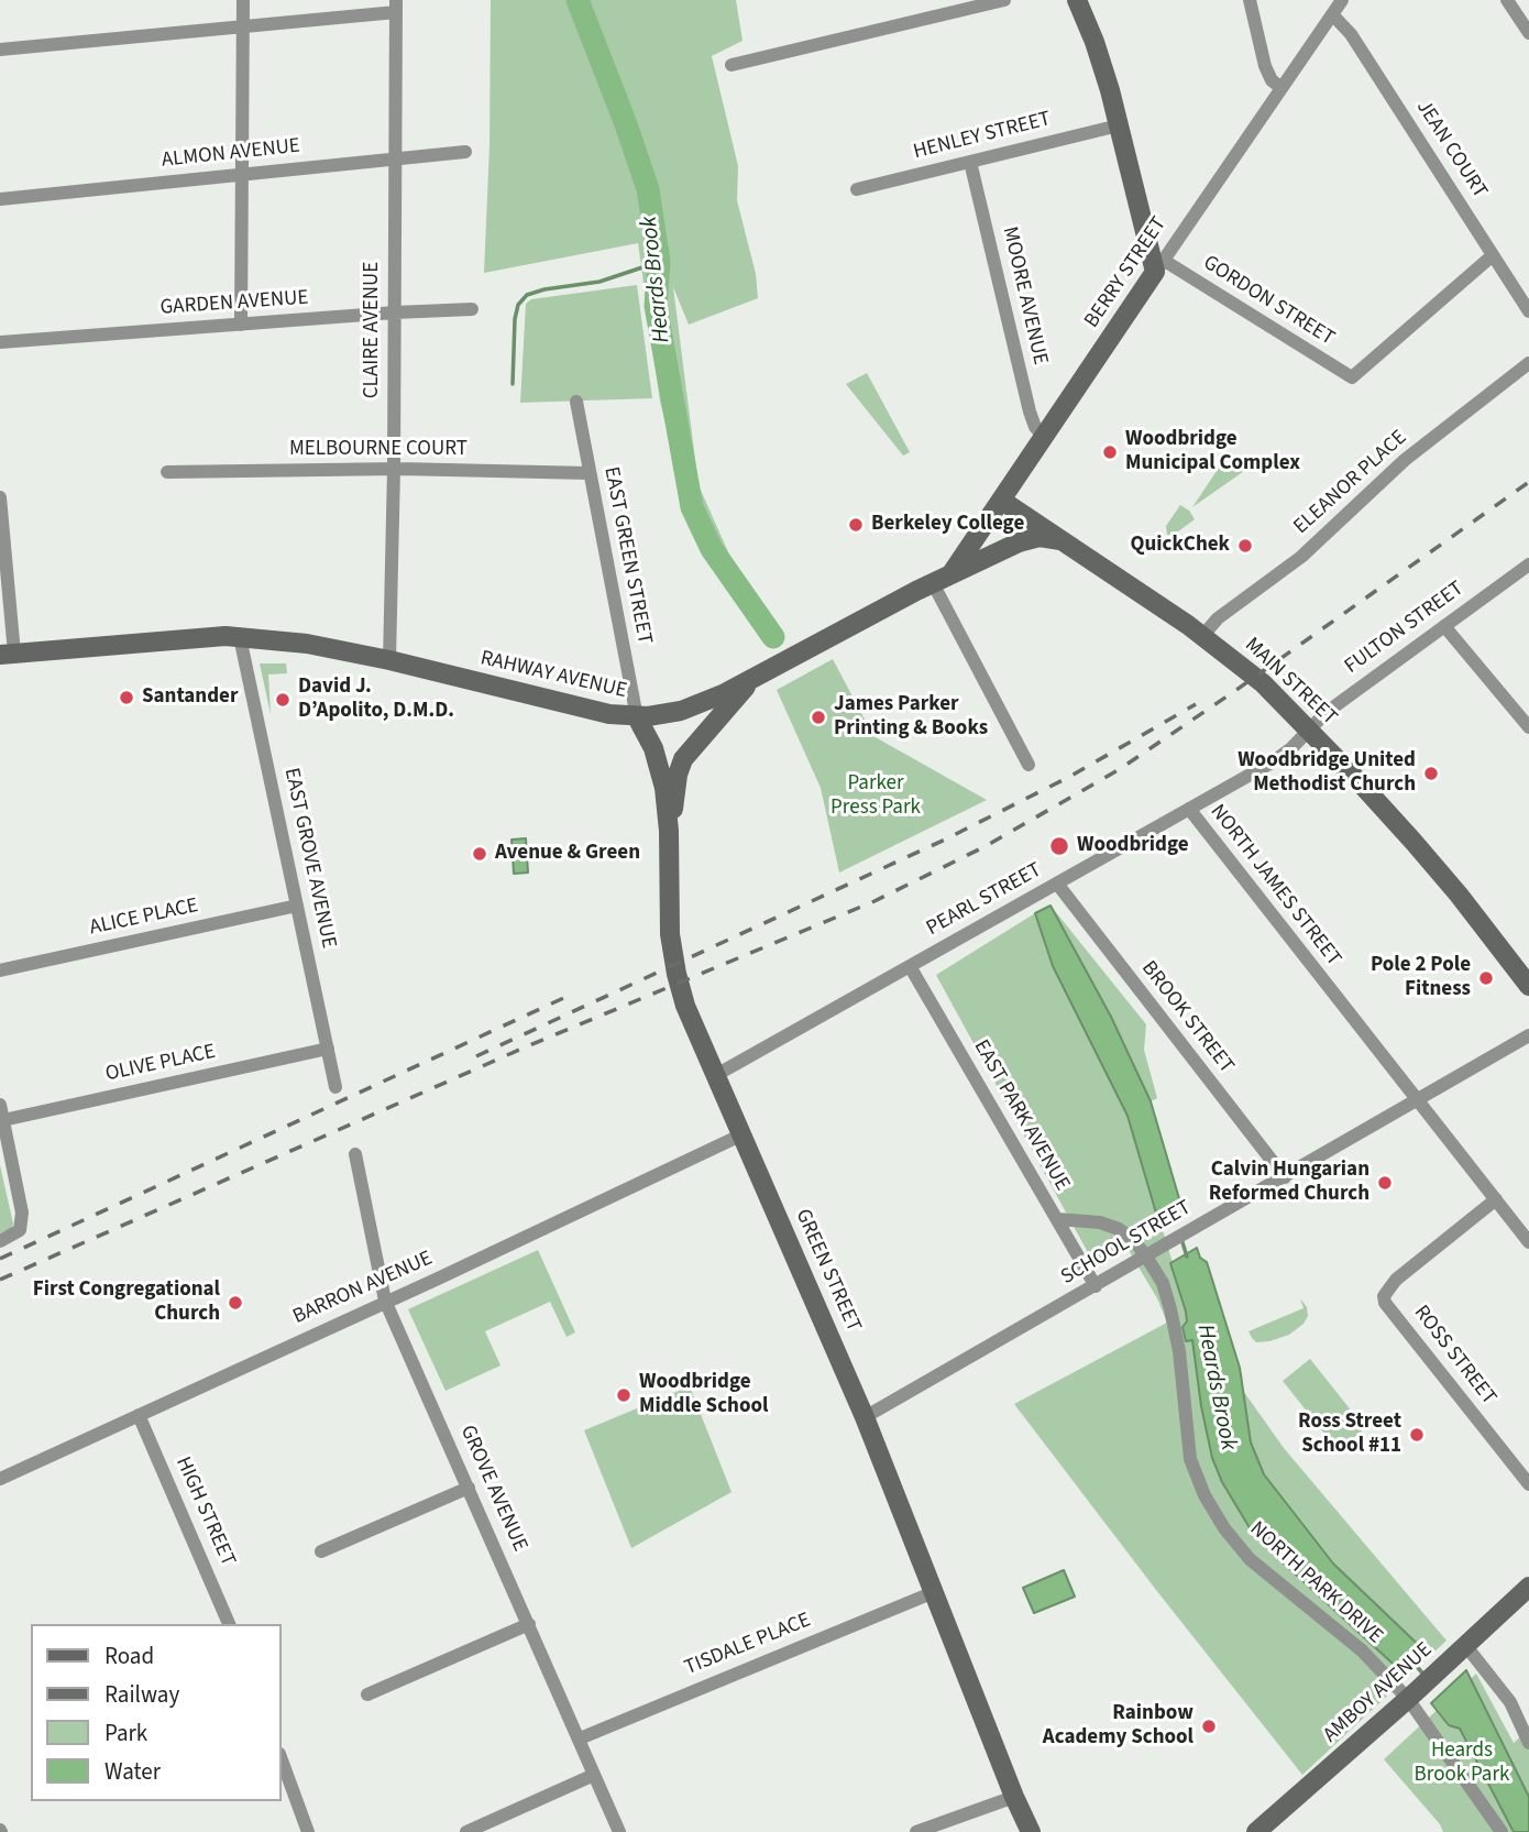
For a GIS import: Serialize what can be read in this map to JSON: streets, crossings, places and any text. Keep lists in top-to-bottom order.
{
  "streets": {
    "street": [
      "HENLEY STREET",
      "JEAN COURT",
      "ALMON AVENUE",
      "BERRY STREET",
      "MOORE AVENUE",
      "GORDON STREET",
      "GARDEN AVENUE",
      "CLAIRE AVENUE",
      "MELBOURNE COURT",
      "ELEANOR PLACE",
      "EAST GREEN STREET",
      "FULTON STREET",
      "RAHWAY AVENUE",
      "MAIN STREET",
      "EAST GROVE AVENUE",
      "NORTH JAMES STREET",
      "PEARL STREET",
      "ALICE PLACE",
      "BROOK STREET",
      "OLIVE PLACE",
      "EAST PARK AVENUE",
      "SCHOOL STREET",
      "GREEN STREET",
      "BARRON AVENUE",
      "ROSS STREET",
      "GROVE AVENUE",
      "HIGH STREET",
      "NORTH PARK DRIVE",
      "TISDALE PLACE",
      "AMBOY AVENUE"
    ]
  },
  "crossings": [
    ["HENLEY STREET", "MOORE AVENUE"],
    ["JEAN COURT", "BERRY STREET"],
    ["JEAN COURT", "GORDON STREET"],
    ["ALMON AVENUE", "CLAIRE AVENUE"],
    ["BERRY STREET", "MOORE AVENUE"],
    ["BERRY STREET", "GORDON STREET"],
    ["BERRY STREET", "RAHWAY AVENUE"],
    ["BERRY STREET", "MAIN STREET"],
    ["GARDEN AVENUE", "CLAIRE AVENUE"],
    ["CLAIRE AVENUE", "MELBOURNE COURT"],
    ["CLAIRE AVENUE", "RAHWAY AVENUE"],
    ["MELBOURNE COURT", "EAST GREEN STREET"],
    ["ELEANOR PLACE", "MAIN STREET"],
    ["EAST GREEN STREET", "RAHWAY AVENUE"],
    ["EAST GREEN STREET", "GREEN STREET"],
    ["FULTON STREET", "MAIN STREET"],
    ["FULTON STREET", "PEARL STREET"],
    ["RAHWAY AVENUE", "MAIN STREET"],
    ["RAHWAY AVENUE", "EAST GROVE AVENUE"],
    ["RAHWAY AVENUE", "GREEN STREET"],
    ["MAIN STREET", "PEARL STREET"],
    ["EAST GROVE AVENUE", "ALICE PLACE"],
    ["EAST GROVE AVENUE", "OLIVE PLACE"],
    ["NORTH JAMES STREET", "PEARL STREET"],
    ["NORTH JAMES STREET", "SCHOOL STREET"],
    ["NORTH JAMES STREET", "ROSS STREET"],
    ["PEARL STREET", "BROOK STREET"],
    ["PEARL STREET", "EAST PARK AVENUE"],
    ["PEARL STREET", "GREEN STREET"],
    ["BROOK STREET", "SCHOOL STREET"],
    ["EAST PARK AVENUE", "SCHOOL STREET"],
    ["EAST PARK AVENUE", "NORTH PARK DRIVE"],
    ["SCHOOL STREET", "GREEN STREET"],
    ["SCHOOL STREET", "NORTH PARK DRIVE"],
    ["GREEN STREET", "BARRON AVENUE"],
    ["GREEN STREET", "TISDALE PLACE"],
    ["BARRON AVENUE", "GROVE AVENUE"],
    ["BARRON AVENUE", "HIGH STREET"],
    ["GROVE AVENUE", "TISDALE PLACE"],
    ["NORTH PARK DRIVE", "AMBOY AVENUE"]
  ],
  "water": ["Heards Brook"],
  "parks": ["Parker Press Park", "Heards Brook Park"],
  "places": [
    "Woodbridge Municipal Complex",
    "Berkeley College",
    "QuickChek",
    "Santander",
    "David J. D’Apolito, D.M.D.",
    "James Parker Printing & Books",
    "Woodbridge United Methodist Church",
    "Woodbridge",
    "Avenue & Green",
    "Pole 2 Pole Fitness",
    "Calvin Hungarian Reformed Church",
    "First Congregational Church",
    "Woodbridge Middle School",
    "Ross Street School #11",
    "Rainbow Academy School"
  ],
  "legend": [
    "Road",
    "Railway",
    "Park",
    "Water"
  ]
}
